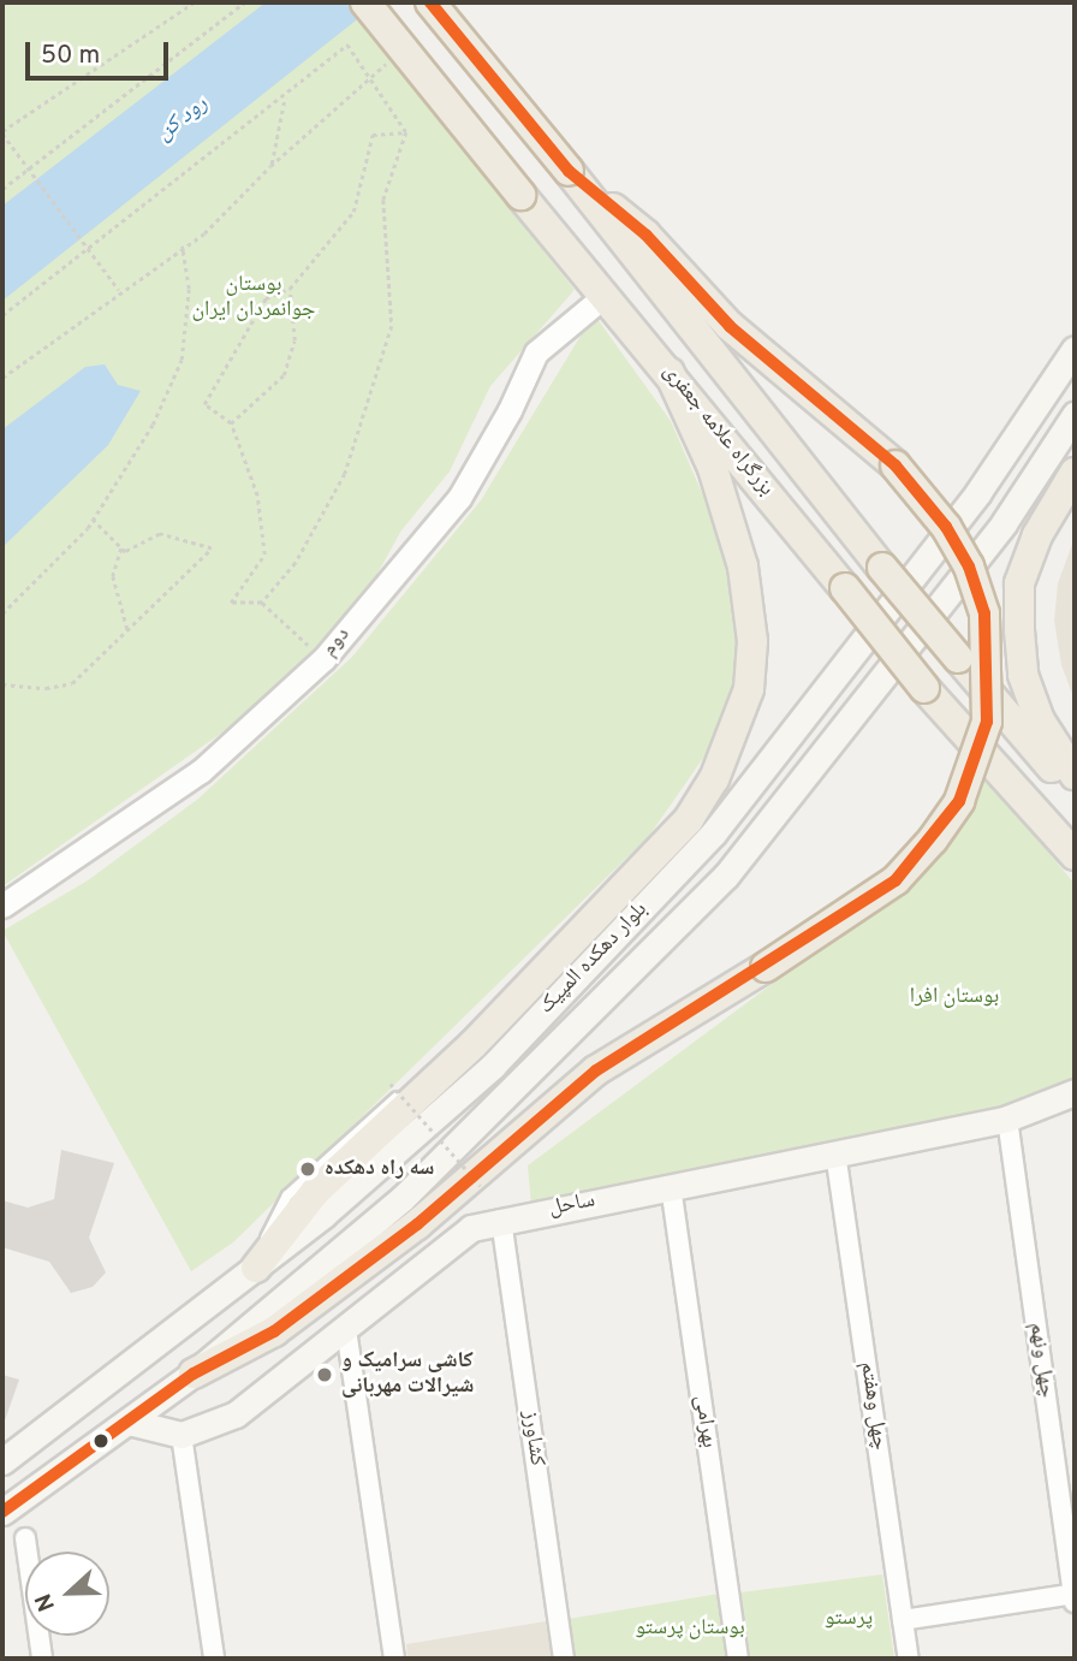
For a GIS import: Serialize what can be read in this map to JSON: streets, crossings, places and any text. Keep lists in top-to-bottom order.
{
  "streets": {
    "highway": ["بزرگراه علامه جعفری"],
    "main road": ["بلوار دهکده المپیک", "ساحل"],
    "street": [
      "دوم",
      "چهل ونهم",
      "چهل وهفتم",
      "بهرامی",
      "کشاورز"
    ]
  },
  "crossings": [
    ["ساحل", "چهل ونهم"],
    ["ساحل", "چهل وهفتم"],
    ["ساحل", "بهرامی"],
    ["ساحل", "کشاورز"]
  ],
  "water": ["رود کن"],
  "parks": [
    "بوستان جوانمردان ایران",
    "بوستان افرا",
    "پرستو",
    "بوستان پرستو"
  ],
  "places": ["سه راه دهکده", "کاشی سرامیک و شیرالات مهربانی"],
  "scale_bar": "50 m",
  "north": "left"
}
